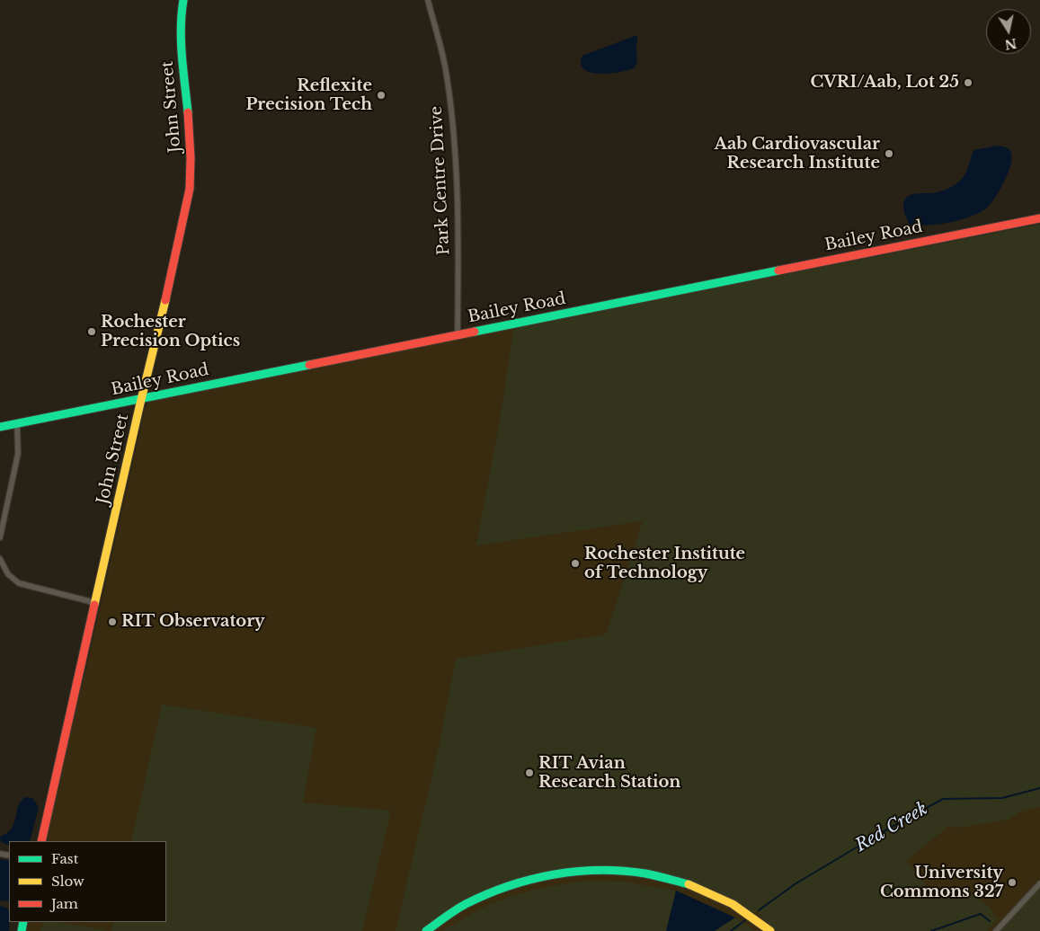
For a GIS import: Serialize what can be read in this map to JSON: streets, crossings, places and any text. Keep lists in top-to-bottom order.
{
  "streets": {
    "street": ["John Street", "Park Centre Drive", "Bailey Road"]
  },
  "crossings": [
    ["John Street", "Bailey Road"],
    ["Park Centre Drive", "Bailey Road"]
  ],
  "water": ["Red Creek"],
  "places": [
    "CVRI/Aab, Lot 25",
    "Reflexite Precision Tech",
    "Aab Cardiovascular Research Institute",
    "Rochester Precision Optics",
    "Rochester Institute of Technology",
    "RIT Observatory",
    "RIT Avian Research Station",
    "University Commons 327"
  ],
  "legend": ["Fast", "Slow", "Jam"],
  "north": "bottom"
}
